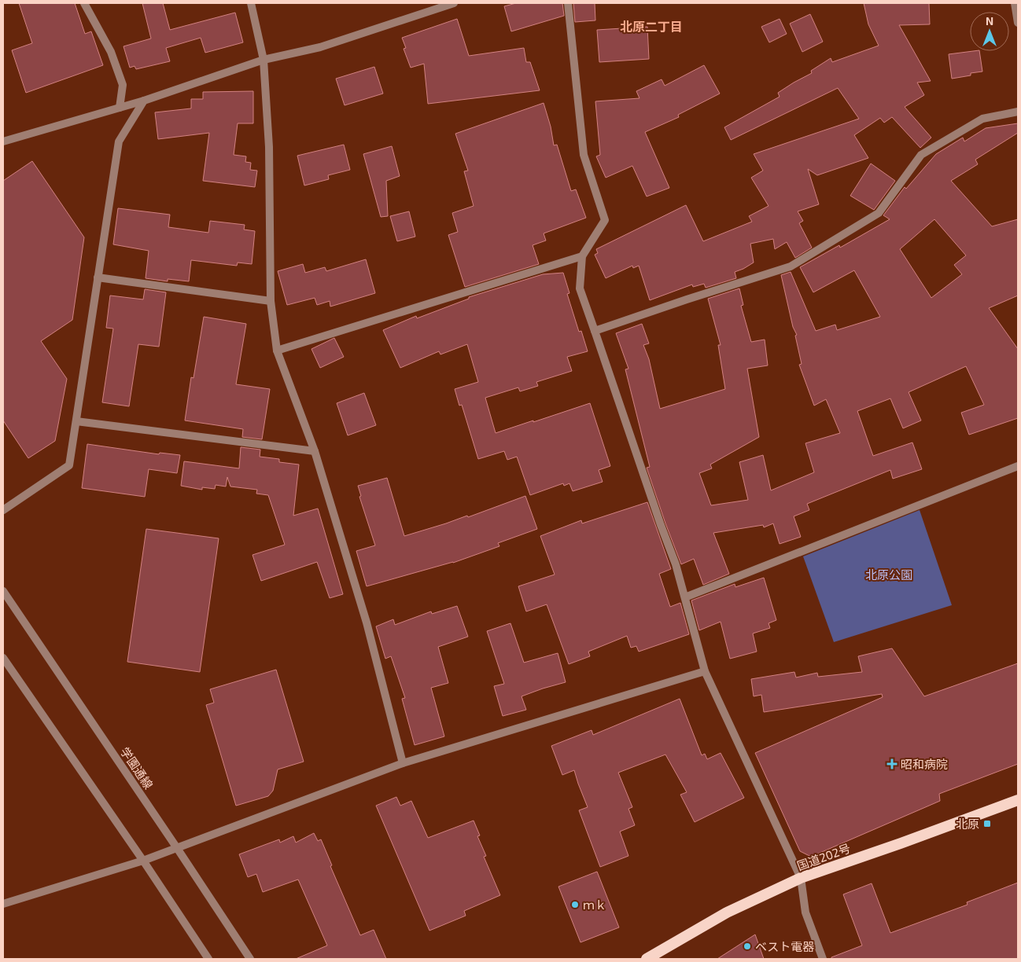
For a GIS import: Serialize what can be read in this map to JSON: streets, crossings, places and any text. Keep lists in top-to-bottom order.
{
  "streets": {
    "highway": ["国道202号"],
    "street": ["学園通線"]
  },
  "districts": ["北原二丁目"],
  "parks": ["北原公園"],
  "places": {
    "health": ["昭和病院"],
    "transit": ["北原"],
    "other": ["ｍｋ", "ベスト電器"]
  },
  "north": "top"
}
